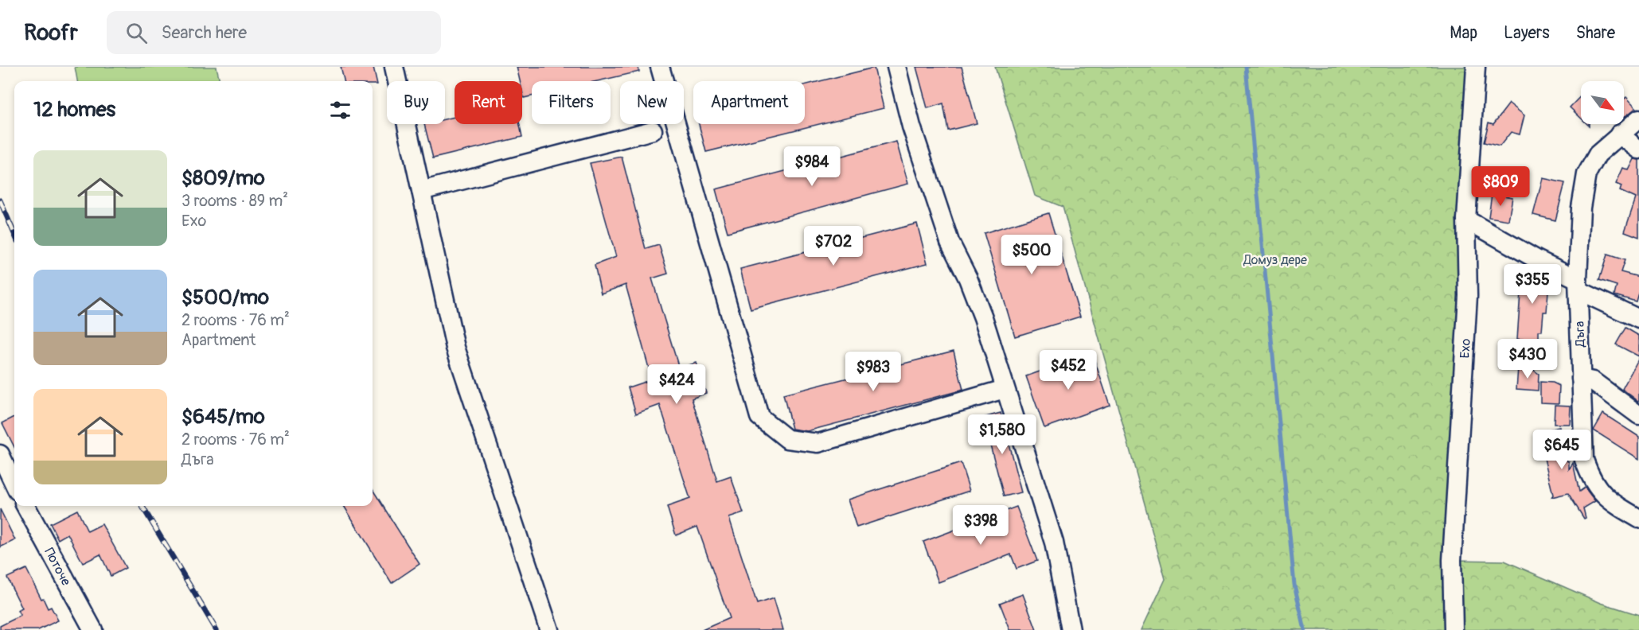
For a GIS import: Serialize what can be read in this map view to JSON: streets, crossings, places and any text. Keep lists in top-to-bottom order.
{
  "streets": {
    "street": ["Дъга", "Ехо", "Поточе"]
  },
  "parks": ["Домуз дере"],
  "north": "bottom right",
  "page": {
    "header": "Roofr",
    "search": "Search here",
    "nav": ["Map", "Layers", "Share"],
    "chip": [
      "Buy",
      "Rent",
      "Filters",
      "New",
      "Apartment"
    ],
    "heading": "12 homes",
    "list": [
      {
        "name": "$809/mo",
        "note": "3 rooms · 89 m² · Ехо"
      },
      {
        "name": "$500/mo",
        "note": "2 rooms · 76 m² · Apartment"
      },
      {
        "name": "$645/mo",
        "note": "2 rooms · 76 m² · Дъга"
      }
    ],
    "price": [
      "$984",
      "$809",
      "$702",
      "$500",
      "$355",
      "$430",
      "$452",
      "$983",
      "$424",
      "$1,580",
      "$645",
      "$398"
    ]
  }
}
